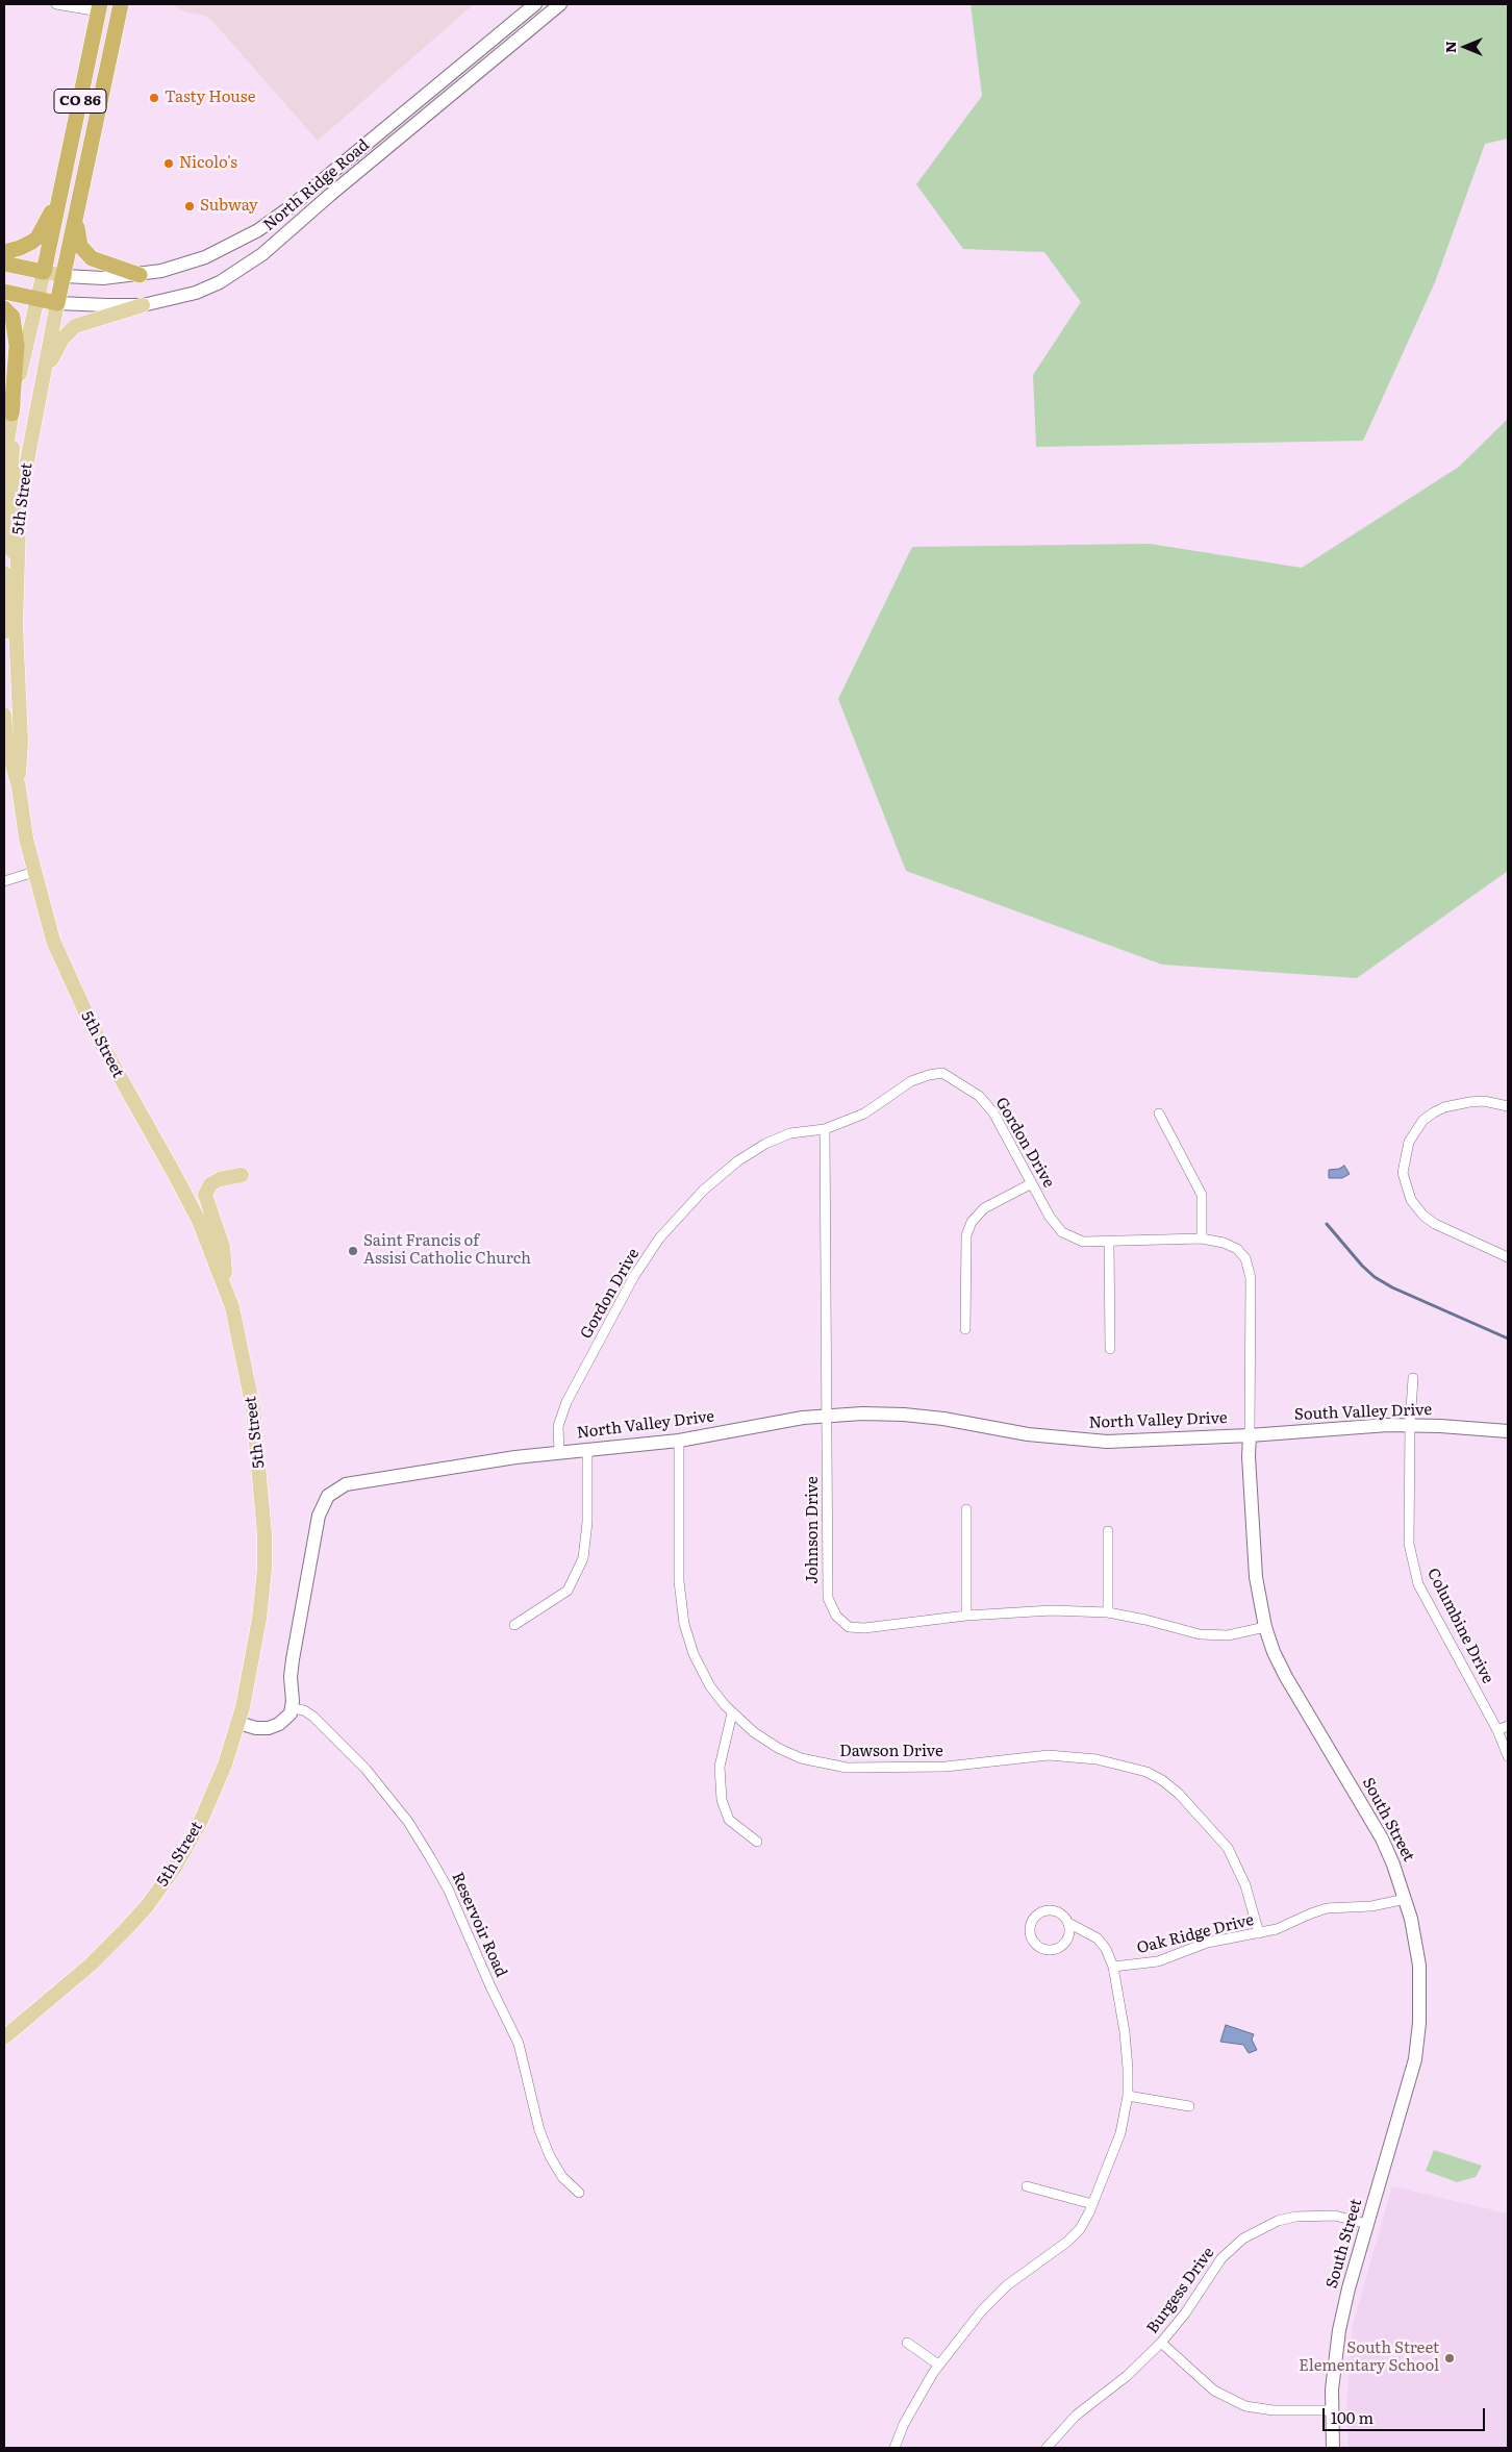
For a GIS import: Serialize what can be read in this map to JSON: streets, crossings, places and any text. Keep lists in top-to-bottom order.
{
  "streets": {
    "highway": ["CO 86", "5th Street"],
    "street": [
      "North Ridge Road",
      "Gordon Drive",
      "South Valley Drive",
      "North Valley Drive",
      "Johnson Drive",
      "Columbine Drive",
      "Dawson Drive",
      "South Street",
      "Reservoir Road",
      "Oak Ridge Drive",
      "Burgess Drive"
    ]
  },
  "crossings": [
    ["CO 86", "North Ridge Road"],
    ["CO 86", "5th Street"],
    ["North Ridge Road", "5th Street"],
    ["Gordon Drive", "South Valley Drive"],
    ["Gordon Drive", "North Valley Drive"],
    ["Gordon Drive", "Johnson Drive"],
    ["Gordon Drive", "South Street"],
    ["South Valley Drive", "North Valley Drive"],
    ["South Valley Drive", "Columbine Drive"],
    ["South Valley Drive", "South Street"],
    ["North Valley Drive", "Johnson Drive"],
    ["North Valley Drive", "Dawson Drive"],
    ["North Valley Drive", "South Street"],
    ["North Valley Drive", "Reservoir Road"],
    ["Johnson Drive", "South Street"],
    ["Dawson Drive", "Oak Ridge Drive"],
    ["South Street", "Oak Ridge Drive"],
    ["South Street", "Burgess Drive"]
  ],
  "places": [
    "Tasty House",
    "Nicolo's",
    "Subway",
    "Saint Francis of Assisi Catholic Church",
    "South Street Elementary School"
  ],
  "scale_bar": "100 m",
  "north": "left"
}
